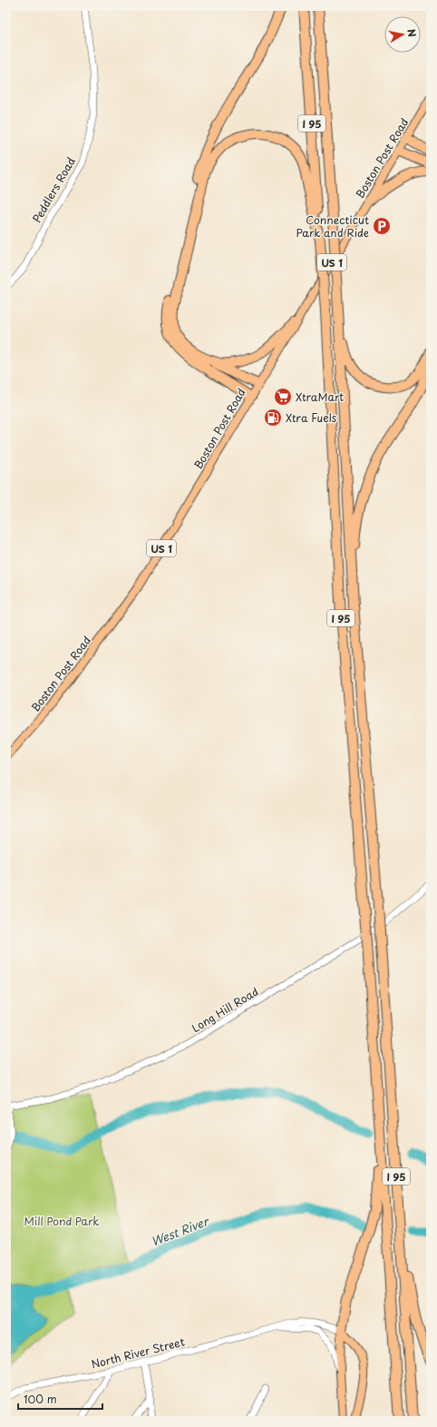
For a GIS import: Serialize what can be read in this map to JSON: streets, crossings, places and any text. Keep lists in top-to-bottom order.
{
  "streets": {
    "highway": ["I 95"],
    "main road": ["Boston Post Road", "US 1", "North River Street"],
    "street": ["Peddlers Road", "Long Hill Road"]
  },
  "water": ["West River"],
  "parks": ["Mill Pond Park"],
  "places": {
    "parking": ["Connecticut Park and Ride"],
    "supermarket": ["XtraMart"],
    "fuel station": ["Xtra Fuels"]
  },
  "scale_bar": "100 m",
  "north": "right"
}
